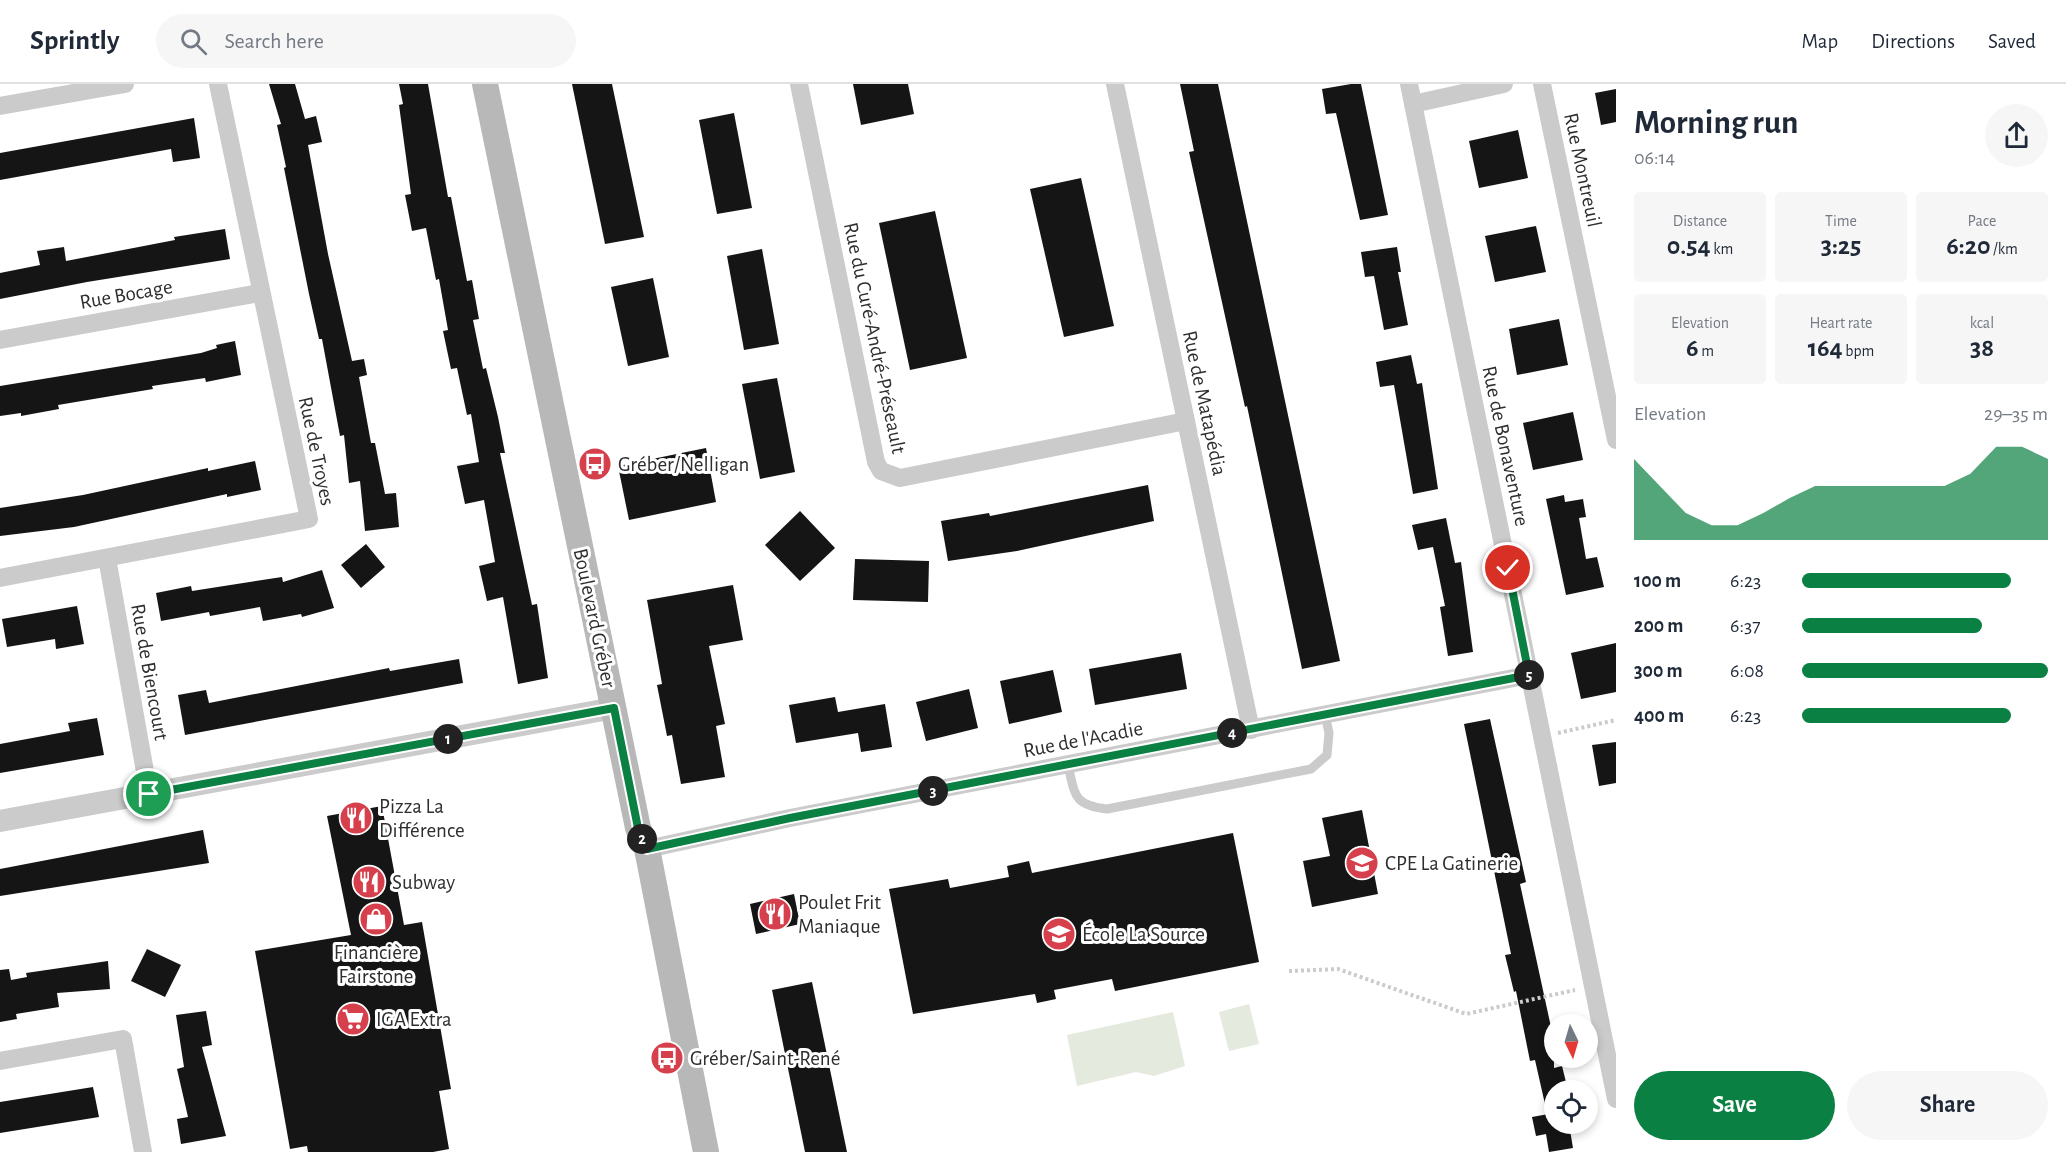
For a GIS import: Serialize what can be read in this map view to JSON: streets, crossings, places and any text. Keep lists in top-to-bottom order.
{
  "streets": {
    "main road": ["Boulevard Gréber"],
    "street": [
      "Rue Montreuil",
      "Rue Bocage",
      "Rue du Curé-André-Préseault",
      "Rue de Matapédia",
      "Rue de Bonaventure",
      "Rue de Troyes",
      "Rue de Biencourt",
      "Rue de l'Acadie"
    ]
  },
  "crossings": [
    ["Rue Bocage", "Rue de Troyes"],
    ["Rue du Curé-André-Préseault", "Rue de Matapédia"],
    ["Rue de Matapédia", "Rue de l'Acadie"],
    ["Rue de Bonaventure", "Rue de l'Acadie"],
    ["Rue de Troyes", "Rue de Biencourt"],
    ["Boulevard Gréber", "Rue de l'Acadie"]
  ],
  "places": {
    "bus stop": ["Gréber/Nelligan", "Gréber/Saint-René"],
    "restaurant": ["Pizza La Différence", "Subway", "Poulet Frit Maniaque"],
    "school or university": ["CPE La Gatinerie", "École La Source"],
    "shop": ["Financière Fairstone"],
    "supermarket": ["IGA Extra"]
  },
  "north": "bottom",
  "page": {
    "header": "Sprintly",
    "search": "Search here",
    "nav": ["Map", "Directions", "Saved"],
    "heading": ["Morning run", "06:14"],
    "stats": [
      ["Distance", "0.54 km"],
      ["Time", "3:25"],
      ["Pace", "6:20 /km"],
      ["Elevation", "6 m"],
      ["Heart rate", "164 bpm"],
      ["kcal", "38"]
    ],
    "chart": ["Elevation", "29–35 m"],
    "list": [
      {
        "name": "100 m",
        "note": "6:23"
      },
      {
        "name": "200 m",
        "note": "6:37"
      },
      {
        "name": "300 m",
        "note": "6:08"
      },
      {
        "name": "400 m",
        "note": "6:23"
      }
    ],
    "pins": [
      "5",
      "4",
      "1",
      "3",
      "2"
    ],
    "buttons": ["Save", "Share"]
  }
}
